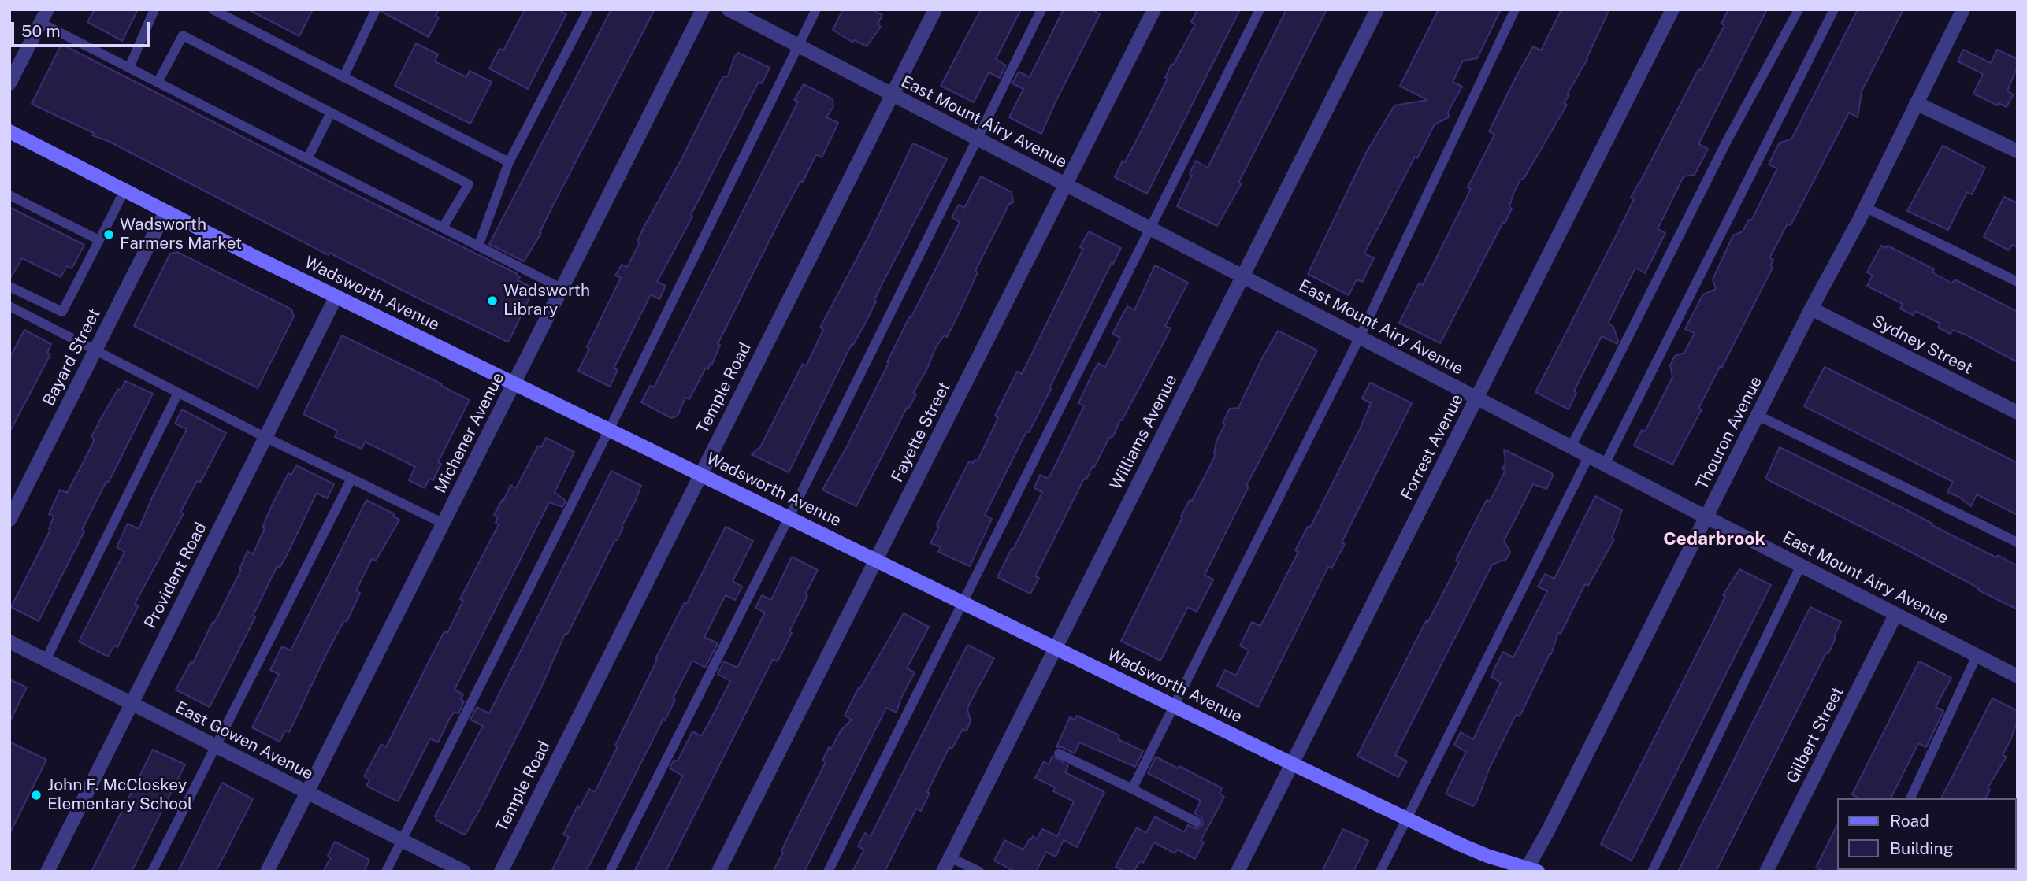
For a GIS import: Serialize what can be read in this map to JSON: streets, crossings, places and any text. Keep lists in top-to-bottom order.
{
  "streets": {
    "main road": ["Wadsworth Avenue"],
    "street": [
      "East Mount Airy Avenue",
      "Sydney Street",
      "Bayard Street",
      "Temple Road",
      "Fayette Street",
      "Williams Avenue",
      "Michener Avenue",
      "Thouron Avenue",
      "Forrest Avenue",
      "Provident Road",
      "Gilbert Street",
      "East Gowen Avenue"
    ]
  },
  "crossings": [
    ["East Mount Airy Avenue", "Temple Road"],
    ["East Mount Airy Avenue", "Fayette Street"],
    ["East Mount Airy Avenue", "Williams Avenue"],
    ["East Mount Airy Avenue", "Thouron Avenue"],
    ["East Mount Airy Avenue", "Forrest Avenue"],
    ["East Mount Airy Avenue", "Gilbert Street"],
    ["Wadsworth Avenue", "Bayard Street"],
    ["Wadsworth Avenue", "Temple Road"],
    ["Wadsworth Avenue", "Fayette Street"],
    ["Wadsworth Avenue", "Williams Avenue"],
    ["Wadsworth Avenue", "Michener Avenue"],
    ["Wadsworth Avenue", "Thouron Avenue"],
    ["Wadsworth Avenue", "Forrest Avenue"],
    ["Wadsworth Avenue", "Provident Road"],
    ["Sydney Street", "Thouron Avenue"],
    ["Michener Avenue", "East Gowen Avenue"],
    ["Provident Road", "East Gowen Avenue"]
  ],
  "districts": ["Cedarbrook"],
  "places": ["Wadsworth Farmers Market", "Wadsworth Library", "John F. McCloskey Elementary School"],
  "legend": ["Road", "Building"],
  "scale_bar": "50 m"
}
